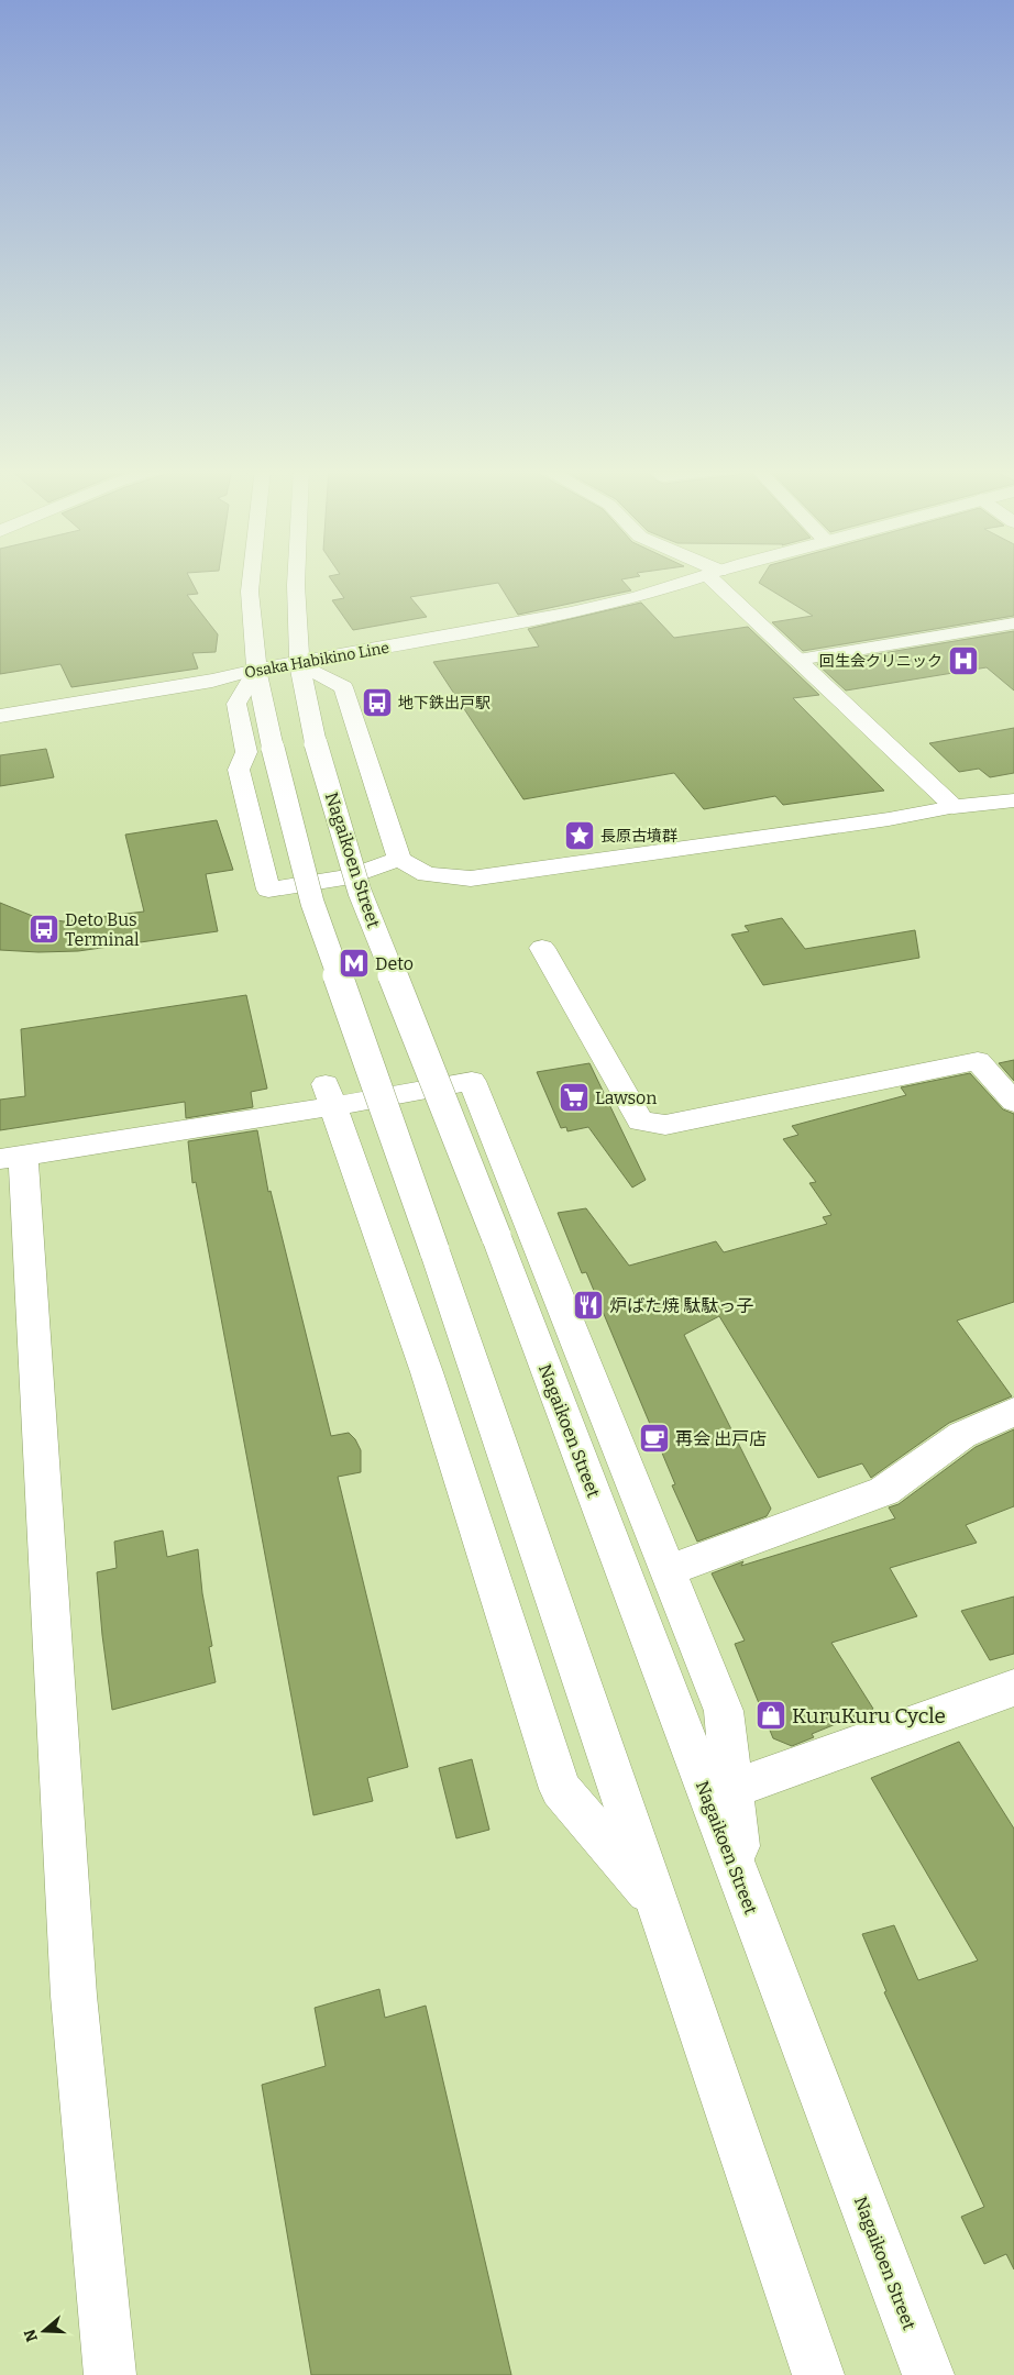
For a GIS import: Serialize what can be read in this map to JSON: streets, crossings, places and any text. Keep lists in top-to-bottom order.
{
  "streets": {
    "street": ["Osaka Habikino Line", "Nagaikoen Street"]
  },
  "crossings": [
    ["Osaka Habikino Line", "Nagaikoen Street"]
  ],
  "places": {
    "hospital": ["回生会クリニック"],
    "bus stop": ["地下鉄出戸駅", "Deto Bus Terminal"],
    "place": ["長原古墳群"],
    "metro station": ["Deto"],
    "supermarket": ["Lawson"],
    "restaurant": ["炉ばた焼 駄駄っ子"],
    "cafe": ["再会 出戸店"],
    "shop": ["KuruKuru Cycle"]
  },
  "north": "left"
}
